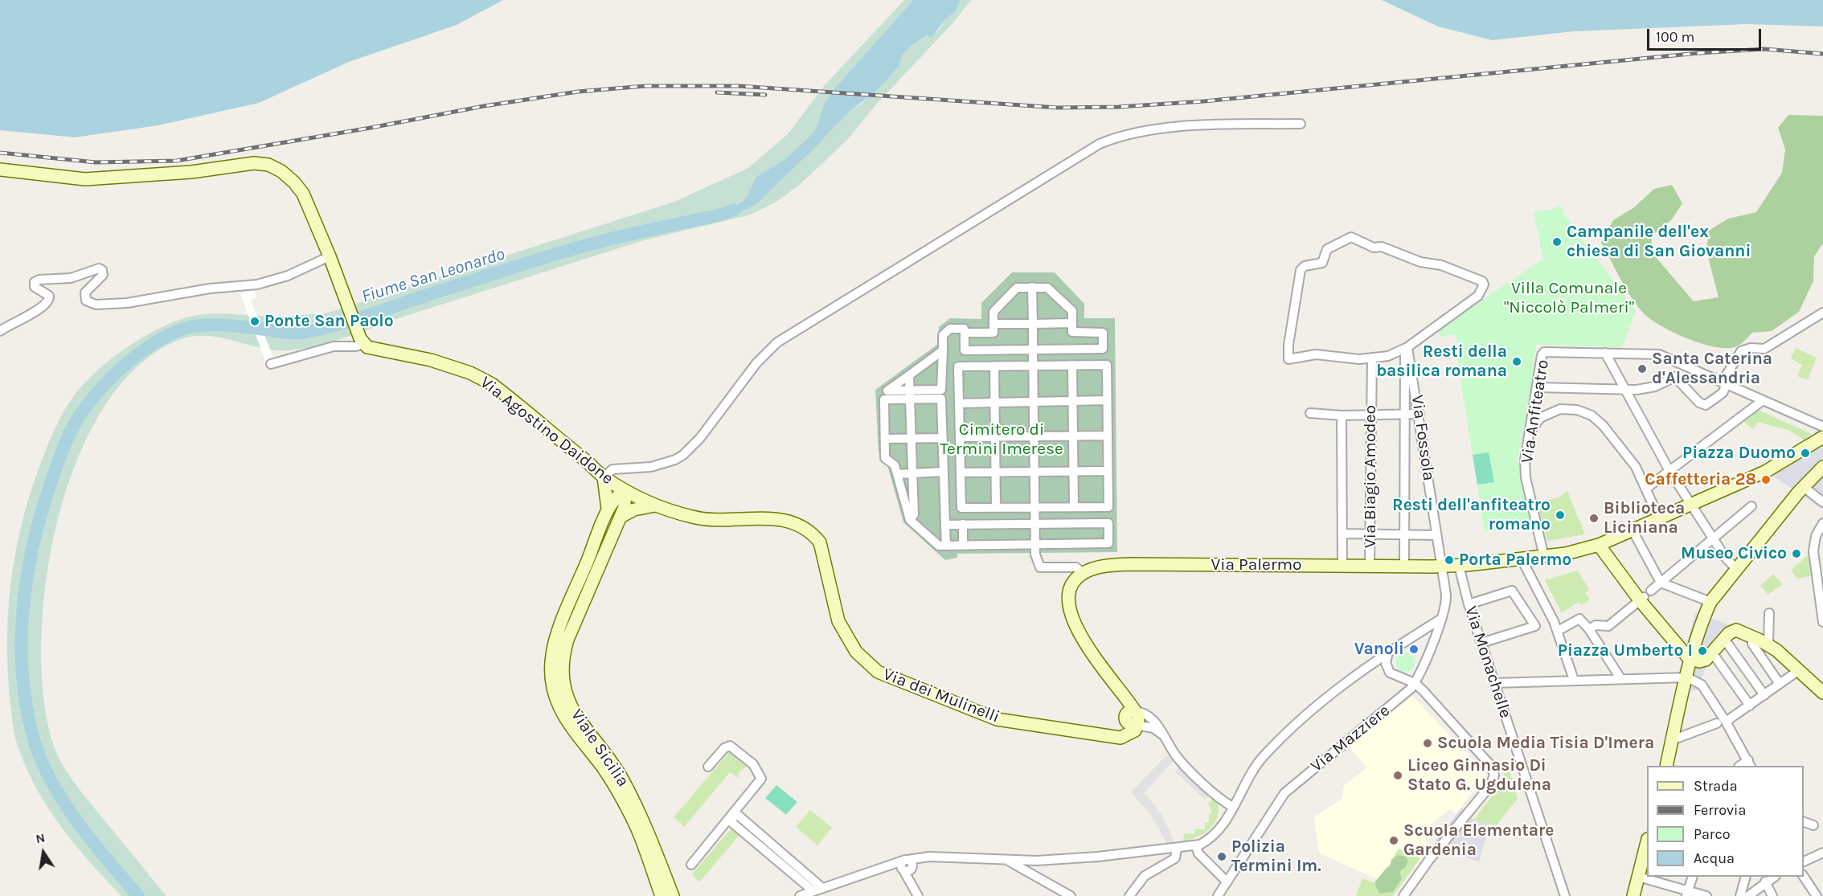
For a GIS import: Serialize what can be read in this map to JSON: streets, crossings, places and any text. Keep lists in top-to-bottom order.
{
  "streets": {
    "street": [
      "Via Anfiteatro",
      "Via Agostino Daidone",
      "Via Fossola",
      "Via Biagio Amodeo",
      "Via Palermo",
      "Via Monachelle",
      "Via dei Mulinelli",
      "Via Mazziere",
      "Viale Sicilia"
    ]
  },
  "crossings": [
    ["Via Anfiteatro", "Via Palermo"],
    ["Via Agostino Daidone", "Via dei Mulinelli"],
    ["Via Agostino Daidone", "Viale Sicilia"],
    ["Via Fossola", "Via Palermo"],
    ["Via Fossola", "Via Mazziere"],
    ["Via Biagio Amodeo", "Via Palermo"],
    ["Via Palermo", "Via Monachelle"],
    ["Via Palermo", "Via Mazziere"],
    ["Via dei Mulinelli", "Viale Sicilia"]
  ],
  "water": ["Fiume San Leonardo"],
  "parks": ["Villa Comunale \"Niccolò Palmeri\"", "Cimitero di Termini Imerese"],
  "places": [
    "Campanile dell'ex chiesa di San Giovanni",
    "Ponte San Paolo",
    "Resti della basilica romana",
    "Santa Caterina d'Alessandria",
    "Piazza Duomo",
    "Caffetteria 28",
    "Resti dell'anfiteatro romano",
    "Biblioteca Liciniana",
    "Museo Civico",
    "Porta Palermo",
    "Vanoli",
    "Piazza Umberto I",
    "Scuola Media Tisia D'Imera",
    "Liceo Ginnasio Di Stato G. Ugdulena",
    "Scuola Elementare Gardenia",
    "Polizia Termini Im."
  ],
  "legend": [
    "Strada",
    "Ferrovia",
    "Parco",
    "Acqua"
  ],
  "scale_bar": "100 m",
  "north": "top"
}
